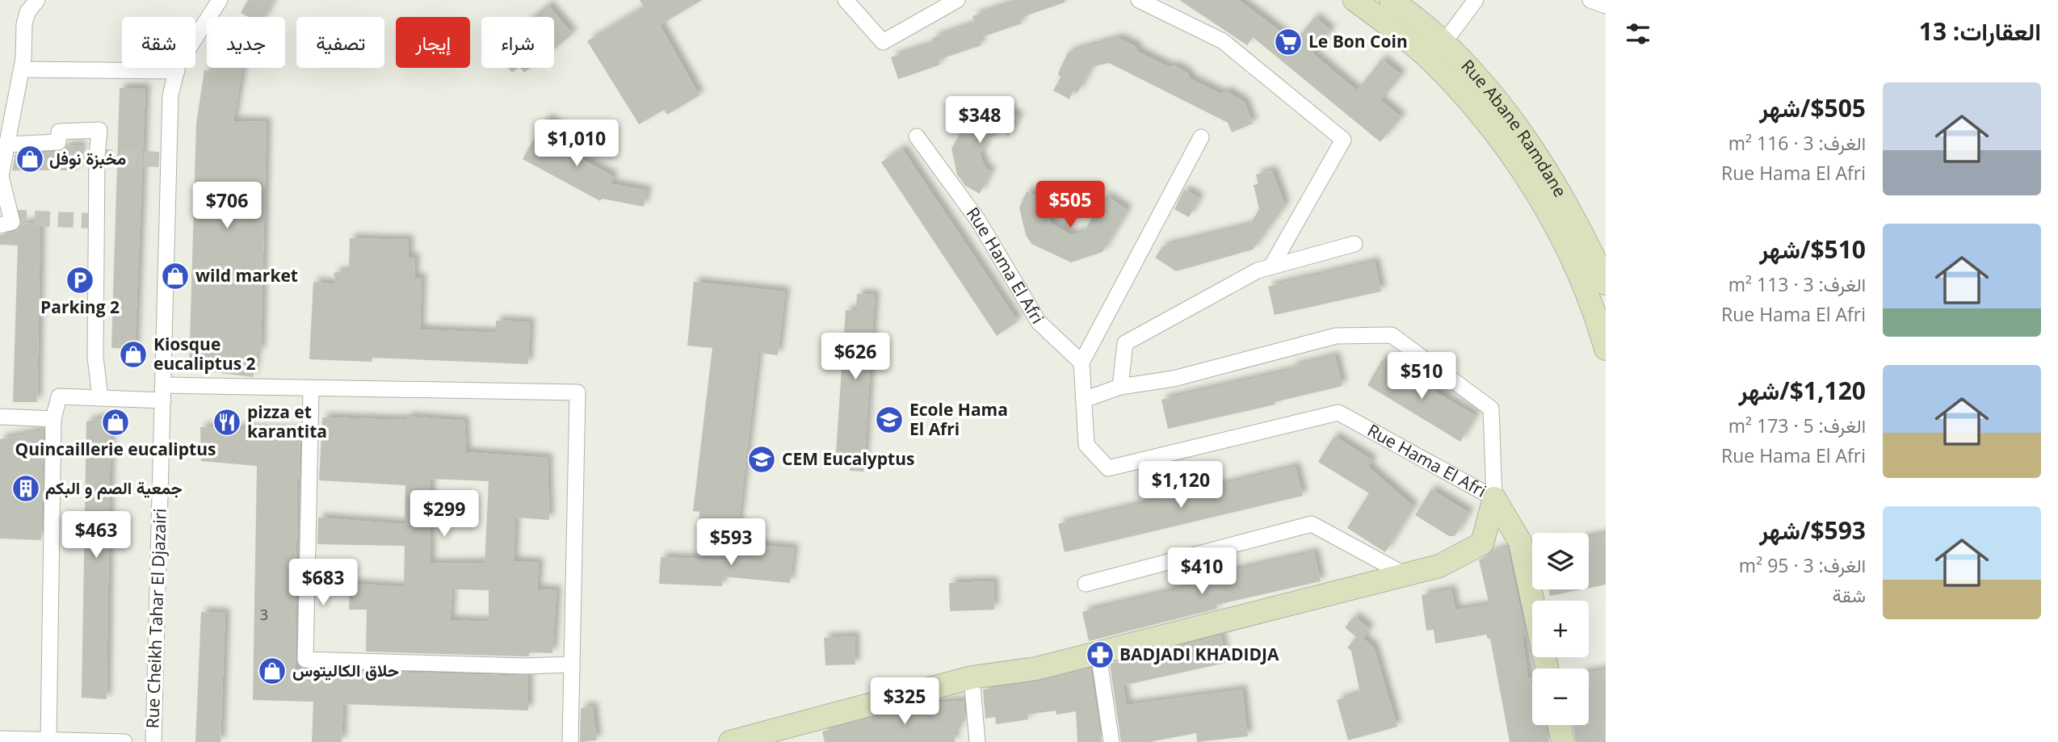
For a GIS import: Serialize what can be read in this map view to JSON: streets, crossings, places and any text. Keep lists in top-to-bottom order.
{
  "streets": {
    "street": ["Rue Abane Ramdane", "Rue Hama El Afri", "Rue Cheikh Tahar El Djazairi"]
  },
  "places": {
    "supermarket": ["Le Bon Coin"],
    "shop": [
      "مخبزة نوفل",
      "wild market",
      "Kiosque eucaliptus 2",
      "Quincaillerie eucaliptus",
      "حلاق الكاليتوس"
    ],
    "parking": ["Parking 2"],
    "school or university": ["Ecole Hama El Afri", "CEM Eucalyptus"],
    "restaurant": ["pizza et karantita"],
    "building": ["جمعية الصم و البكم"],
    "pharmacy": ["BADJADI KHADIDJA"]
  },
  "house_numbers": ["3"],
  "page": {
    "heading": "العقارات: 13",
    "chip": [
      "شراء",
      "إيجار",
      "تصفية",
      "جديد",
      "شقة"
    ],
    "list": [
      {
        "name": "$505/شهر",
        "note": "الغرف: 3 · 116 m² · Rue Hama El Afri"
      },
      {
        "name": "$510/شهر",
        "note": "الغرف: 3 · 113 m² · Rue Hama El Afri"
      },
      {
        "name": "$1,120/شهر",
        "note": "الغرف: 5 · 173 m² · Rue Hama El Afri"
      },
      {
        "name": "$593/شهر",
        "note": "الغرف: 3 · 95 m² · شقة"
      }
    ],
    "price": [
      "$348",
      "$1,010",
      "$505",
      "$706",
      "$626",
      "$510",
      "$1,120",
      "$299",
      "$463",
      "$593",
      "$410",
      "$683",
      "$325"
    ],
    "map_buttons": ["+", "−"]
  }
}
